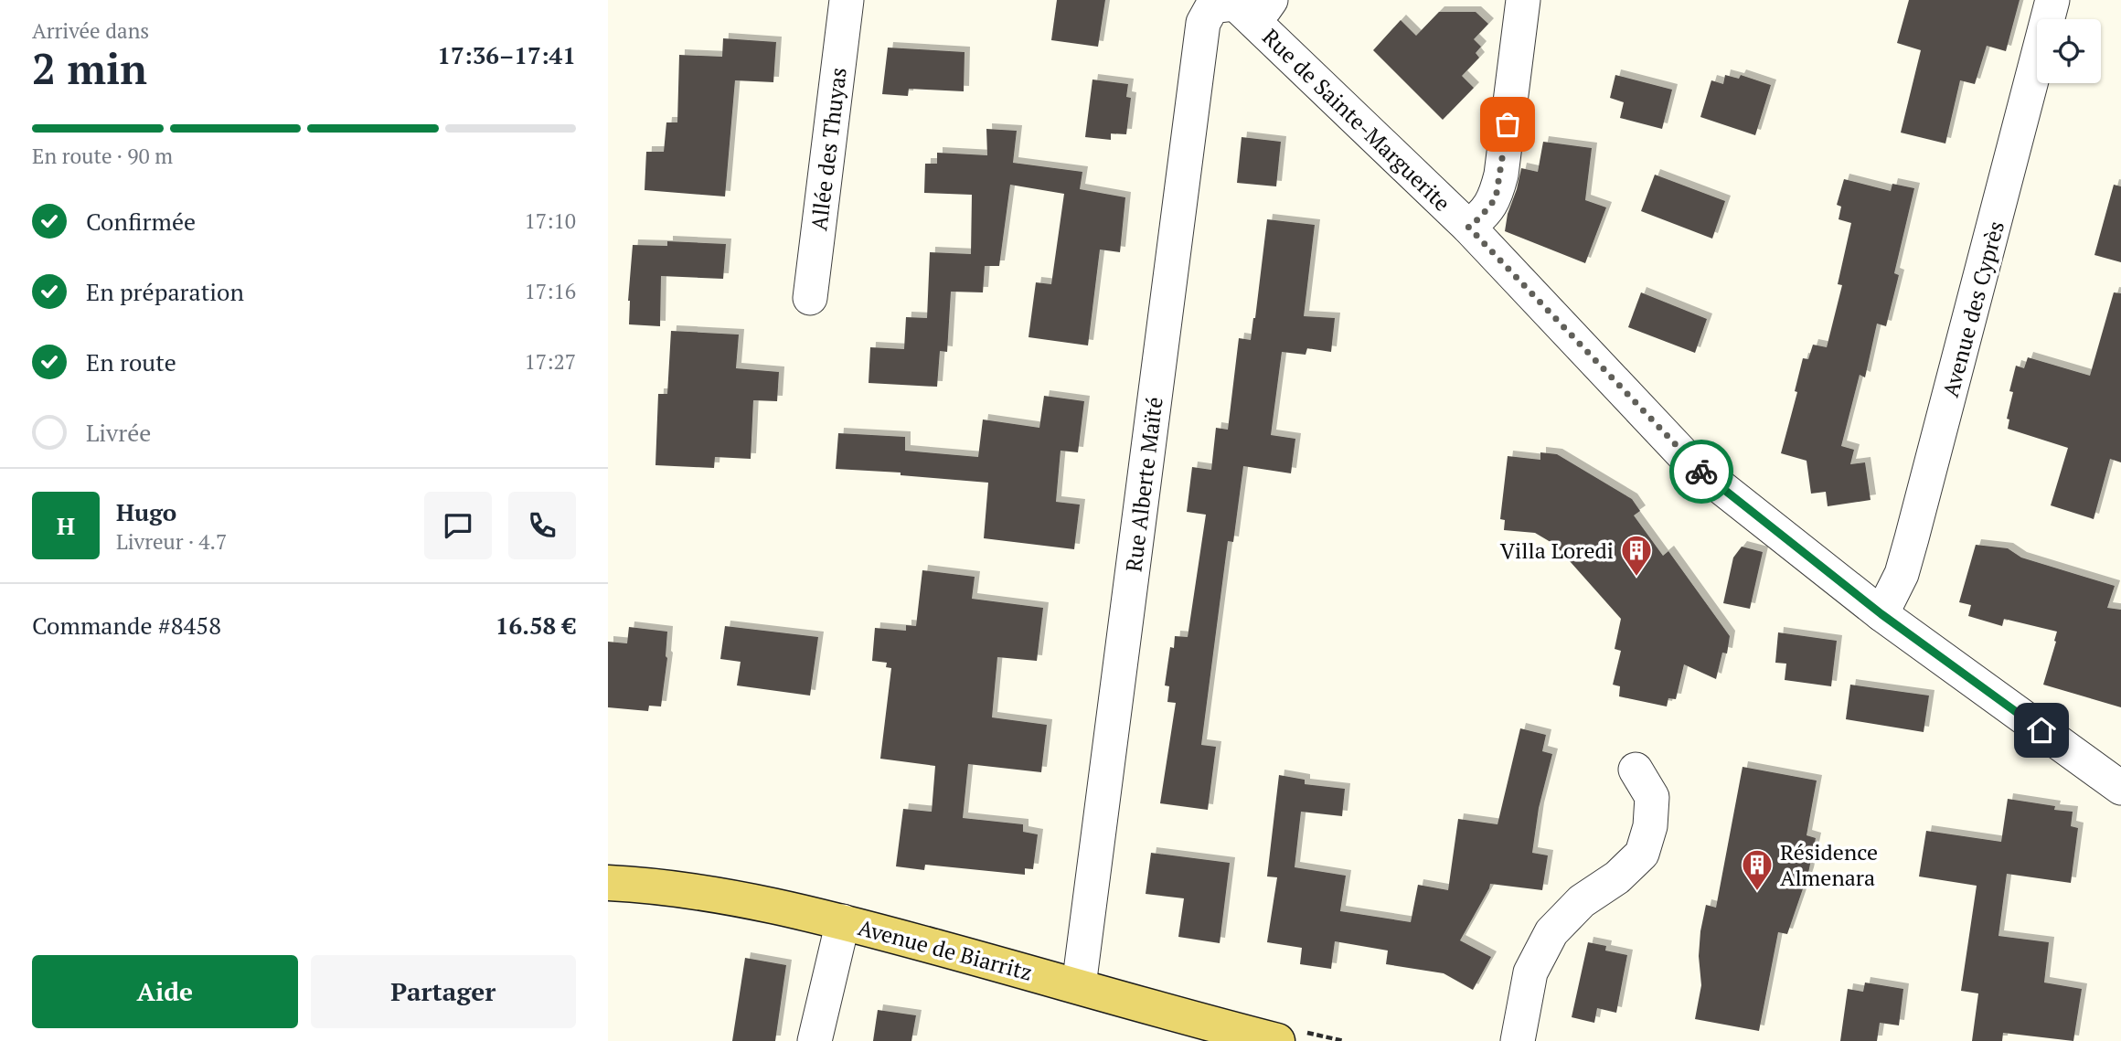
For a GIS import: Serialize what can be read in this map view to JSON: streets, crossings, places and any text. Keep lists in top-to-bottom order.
{
  "streets": {
    "main road": ["Avenue de Biarritz"],
    "street": [
      "Rue de Sainte-Marguerite",
      "Allée des Thuyas",
      "Avenue des Cyprès",
      "Rue Alberte Maïté"
    ]
  },
  "crossings": [
    ["Rue de Sainte-Marguerite", "Avenue des Cyprès"],
    ["Rue de Sainte-Marguerite", "Rue Alberte Maïté"],
    ["Rue Alberte Maïté", "Avenue de Biarritz"]
  ],
  "places": {
    "building": ["Villa Loredi", "Résidence Almenara"]
  },
  "page": {
    "heading": ["2 min", "Arrivée dans", "17:36–17:41"],
    "panel": [
      "Hugo",
      "Livreur · 4.7",
      "Commande #8458",
      "16.58 €"
    ],
    "bar": "En route · 90 m",
    "list": [
      ["Confirmée", "17:10"],
      ["En préparation", "17:16"],
      ["En route", "17:27"],
      "Livrée"
    ],
    "round": "H",
    "buttons": ["Aide", "Partager"]
  }
}
